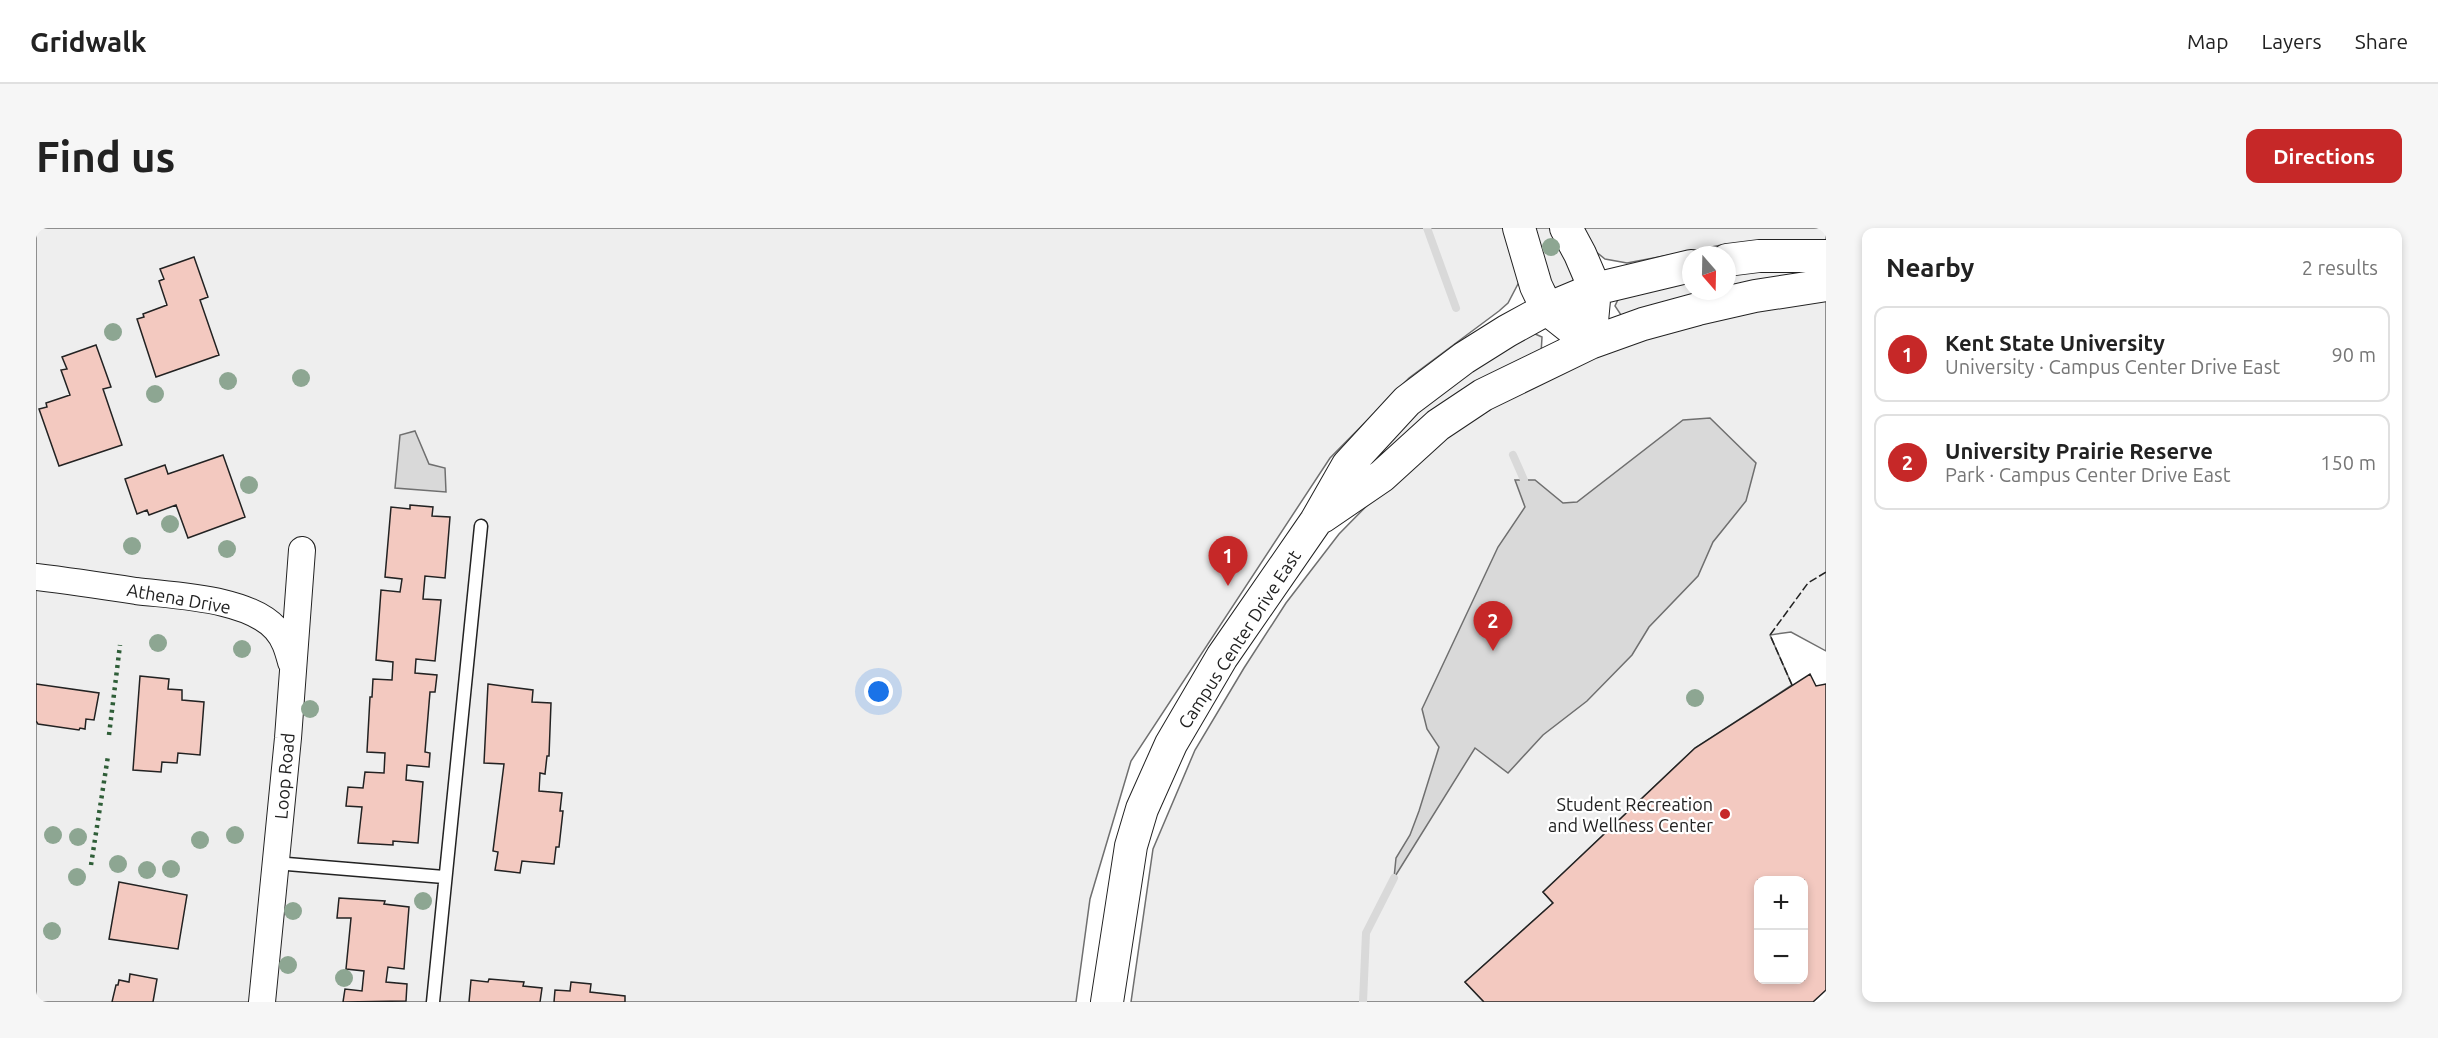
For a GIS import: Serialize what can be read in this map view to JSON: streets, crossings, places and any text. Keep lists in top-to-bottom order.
{
  "streets": {
    "street": ["Athena Drive", "Campus Center Drive East", "Loop Road"]
  },
  "crossings": [
    ["Athena Drive", "Loop Road"]
  ],
  "places": ["Student Recreation and Wellness Center"],
  "north": "bottom",
  "page": {
    "header": "Gridwalk",
    "nav": ["Map", "Layers", "Share"],
    "buttons": "Directions",
    "title": "Find us",
    "heading": ["Nearby", "2 results"],
    "list": [
      {
        "mark": "1",
        "name": "Kent State University",
        "note": "University · Campus Center Drive East",
        "value": "90 m"
      },
      {
        "mark": "2",
        "name": "University Prairie Reserve",
        "note": "Park · Campus Center Drive East",
        "value": "150 m"
      }
    ],
    "pins": ["1", "2"],
    "map_buttons": ["+", "−"]
  }
}
